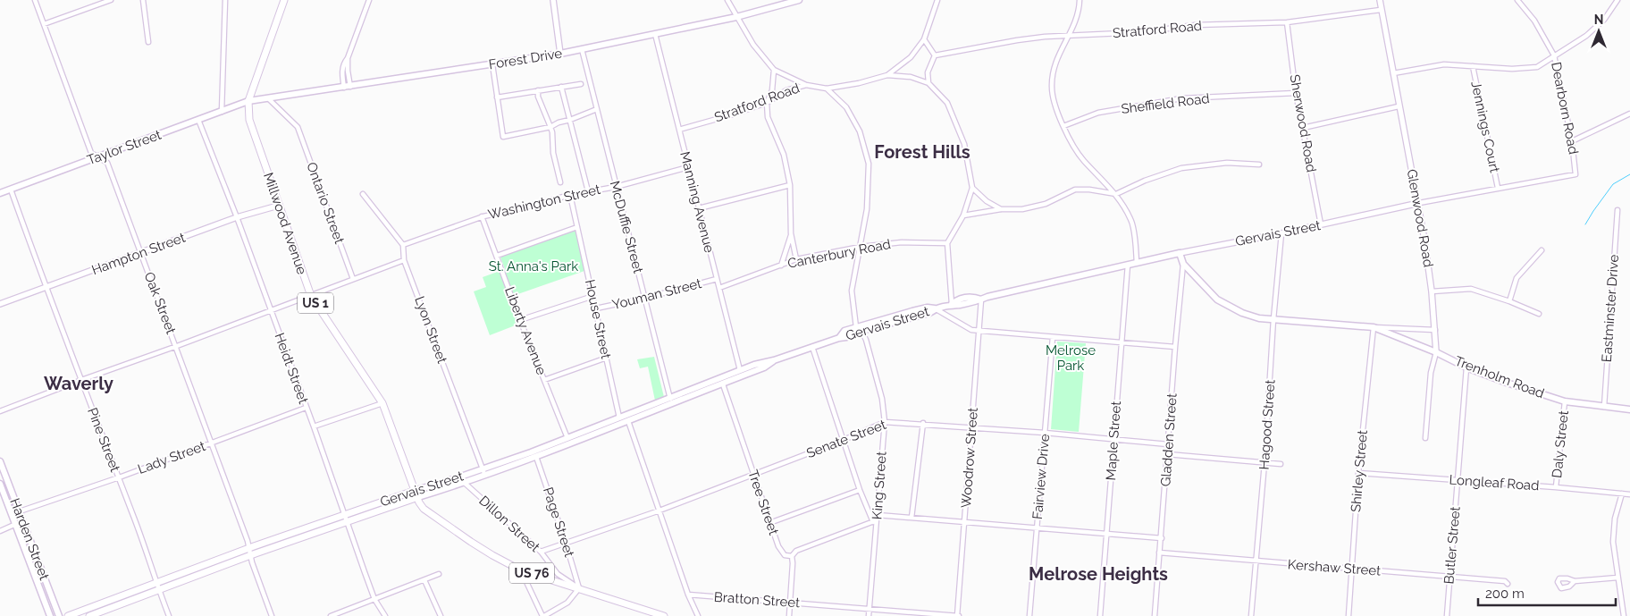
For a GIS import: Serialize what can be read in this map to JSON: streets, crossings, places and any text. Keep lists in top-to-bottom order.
{
  "streets": {
    "main road": [
      "Forest Drive",
      "Taylor Street",
      "Millwood Avenue",
      "Gervais Street",
      "US 1",
      "Trenholm Road",
      "Harden Street",
      "US 76"
    ],
    "street": [
      "Stratford Road",
      "Sheffield Road",
      "Dearborn Road",
      "Sherwood Road",
      "Jennings Court",
      "Washington Street",
      "Manning Avenue",
      "Ontario Street",
      "Glenwood Road",
      "McDuffie Street",
      "Hampton Street",
      "Canterbury Road",
      "Youman Street",
      "Oak Street",
      "Eastminster Drive",
      "House Street",
      "Lyon Street",
      "Liberty Avenue",
      "Heidt Street",
      "Hagood Street",
      "Senate Street",
      "Pine Street",
      "Gladden Street",
      "Maple Street",
      "Daly Street",
      "Lady Street",
      "Woodrow Street",
      "Shirley Street",
      "Fairview Drive",
      "Longleaf Road",
      "King Street",
      "Tree Street",
      "Page Street",
      "Dillon Street",
      "Butler Street",
      "Kershaw Street",
      "Bratton Street"
    ]
  },
  "crossings": [
    ["Stratford Road", "Sherwood Road"],
    ["Stratford Road", "Manning Avenue"],
    ["Stratford Road", "Glenwood Road"],
    ["Stratford Road", "King Street"],
    ["Forest Drive", "Taylor Street"],
    ["Forest Drive", "Manning Avenue"],
    ["Forest Drive", "Ontario Street"],
    ["Forest Drive", "Millwood Avenue"],
    ["Forest Drive", "McDuffie Street"],
    ["Forest Drive", "US 1"],
    ["Sheffield Road", "Sherwood Road"],
    ["Dearborn Road", "Gervais Street"],
    ["Sherwood Road", "Gervais Street"],
    ["Jennings Court", "Gervais Street"],
    ["Taylor Street", "Millwood Avenue"],
    ["Taylor Street", "Oak Street"],
    ["Taylor Street", "US 1"],
    ["Taylor Street", "Heidt Street"],
    ["Taylor Street", "Pine Street"],
    ["Washington Street", "Manning Avenue"],
    ["Washington Street", "McDuffie Street"],
    ["Washington Street", "House Street"],
    ["Washington Street", "Lyon Street"],
    ["Washington Street", "Liberty Avenue"],
    ["Manning Avenue", "Gervais Street"],
    ["Manning Avenue", "Canterbury Road"],
    ["Manning Avenue", "Youman Street"],
    ["Glenwood Road", "Gervais Street"],
    ["Glenwood Road", "Trenholm Road"],
    ["Millwood Avenue", "Gervais Street"],
    ["Millwood Avenue", "Hampton Street"],
    ["Millwood Avenue", "US 1"],
    ["Millwood Avenue", "Page Street"],
    ["Millwood Avenue", "Dillon Street"],
    ["McDuffie Street", "Gervais Street"],
    ["McDuffie Street", "Youman Street"],
    ["Gervais Street", "Oak Street"],
    ["Gervais Street", "House Street"],
    ["Gervais Street", "Lyon Street"],
    ["Gervais Street", "Liberty Avenue"],
    ["Gervais Street", "Heidt Street"],
    ["Gervais Street", "Trenholm Road"],
    ["Gervais Street", "Hagood Street"],
    ["Gervais Street", "Pine Street"],
    ["Gervais Street", "Maple Street"],
    ["Gervais Street", "Woodrow Street"],
    ["Gervais Street", "King Street"],
    ["Gervais Street", "Tree Street"],
    ["Gervais Street", "Page Street"],
    ["Gervais Street", "Dillon Street"],
    ["Hampton Street", "Oak Street"],
    ["Hampton Street", "Heidt Street"],
    ["Hampton Street", "Pine Street"],
    ["Canterbury Road", "King Street"],
    ["Youman Street", "House Street"],
    ["Oak Street", "Lady Street"],
    ["Eastminster Drive", "Trenholm Road"],
    ["Heidt Street", "Lady Street"],
    ["Trenholm Road", "Hagood Street"],
    ["Trenholm Road", "Gladden Street"],
    ["Trenholm Road", "Daly Street"],
    ["Trenholm Road", "Shirley Street"],
    ["Trenholm Road", "Butler Street"],
    ["Hagood Street", "Kershaw Street"],
    ["Senate Street", "Gladden Street"],
    ["Senate Street", "Maple Street"],
    ["Senate Street", "Woodrow Street"],
    ["Senate Street", "Fairview Drive"],
    ["Senate Street", "King Street"],
    ["Senate Street", "Tree Street"],
    ["Senate Street", "Page Street"],
    ["Senate Street", "Dillon Street"],
    ["Pine Street", "Lady Street"],
    ["Gladden Street", "Kershaw Street"],
    ["Daly Street", "Longleaf Road"],
    ["Lady Street", "Harden Street"],
    ["Woodrow Street", "Bratton Street"],
    ["Shirley Street", "Longleaf Road"],
    ["Shirley Street", "Kershaw Street"],
    ["Longleaf Road", "Butler Street"],
    ["King Street", "Bratton Street"],
    ["Page Street", "Dillon Street"],
    ["Butler Street", "Kershaw Street"]
  ],
  "districts": ["Forest Hills", "Waverly", "Melrose Heights"],
  "parks": ["St. Anna's Park", "Melrose Park"],
  "scale_bar": "200 m",
  "north": "top"
}
